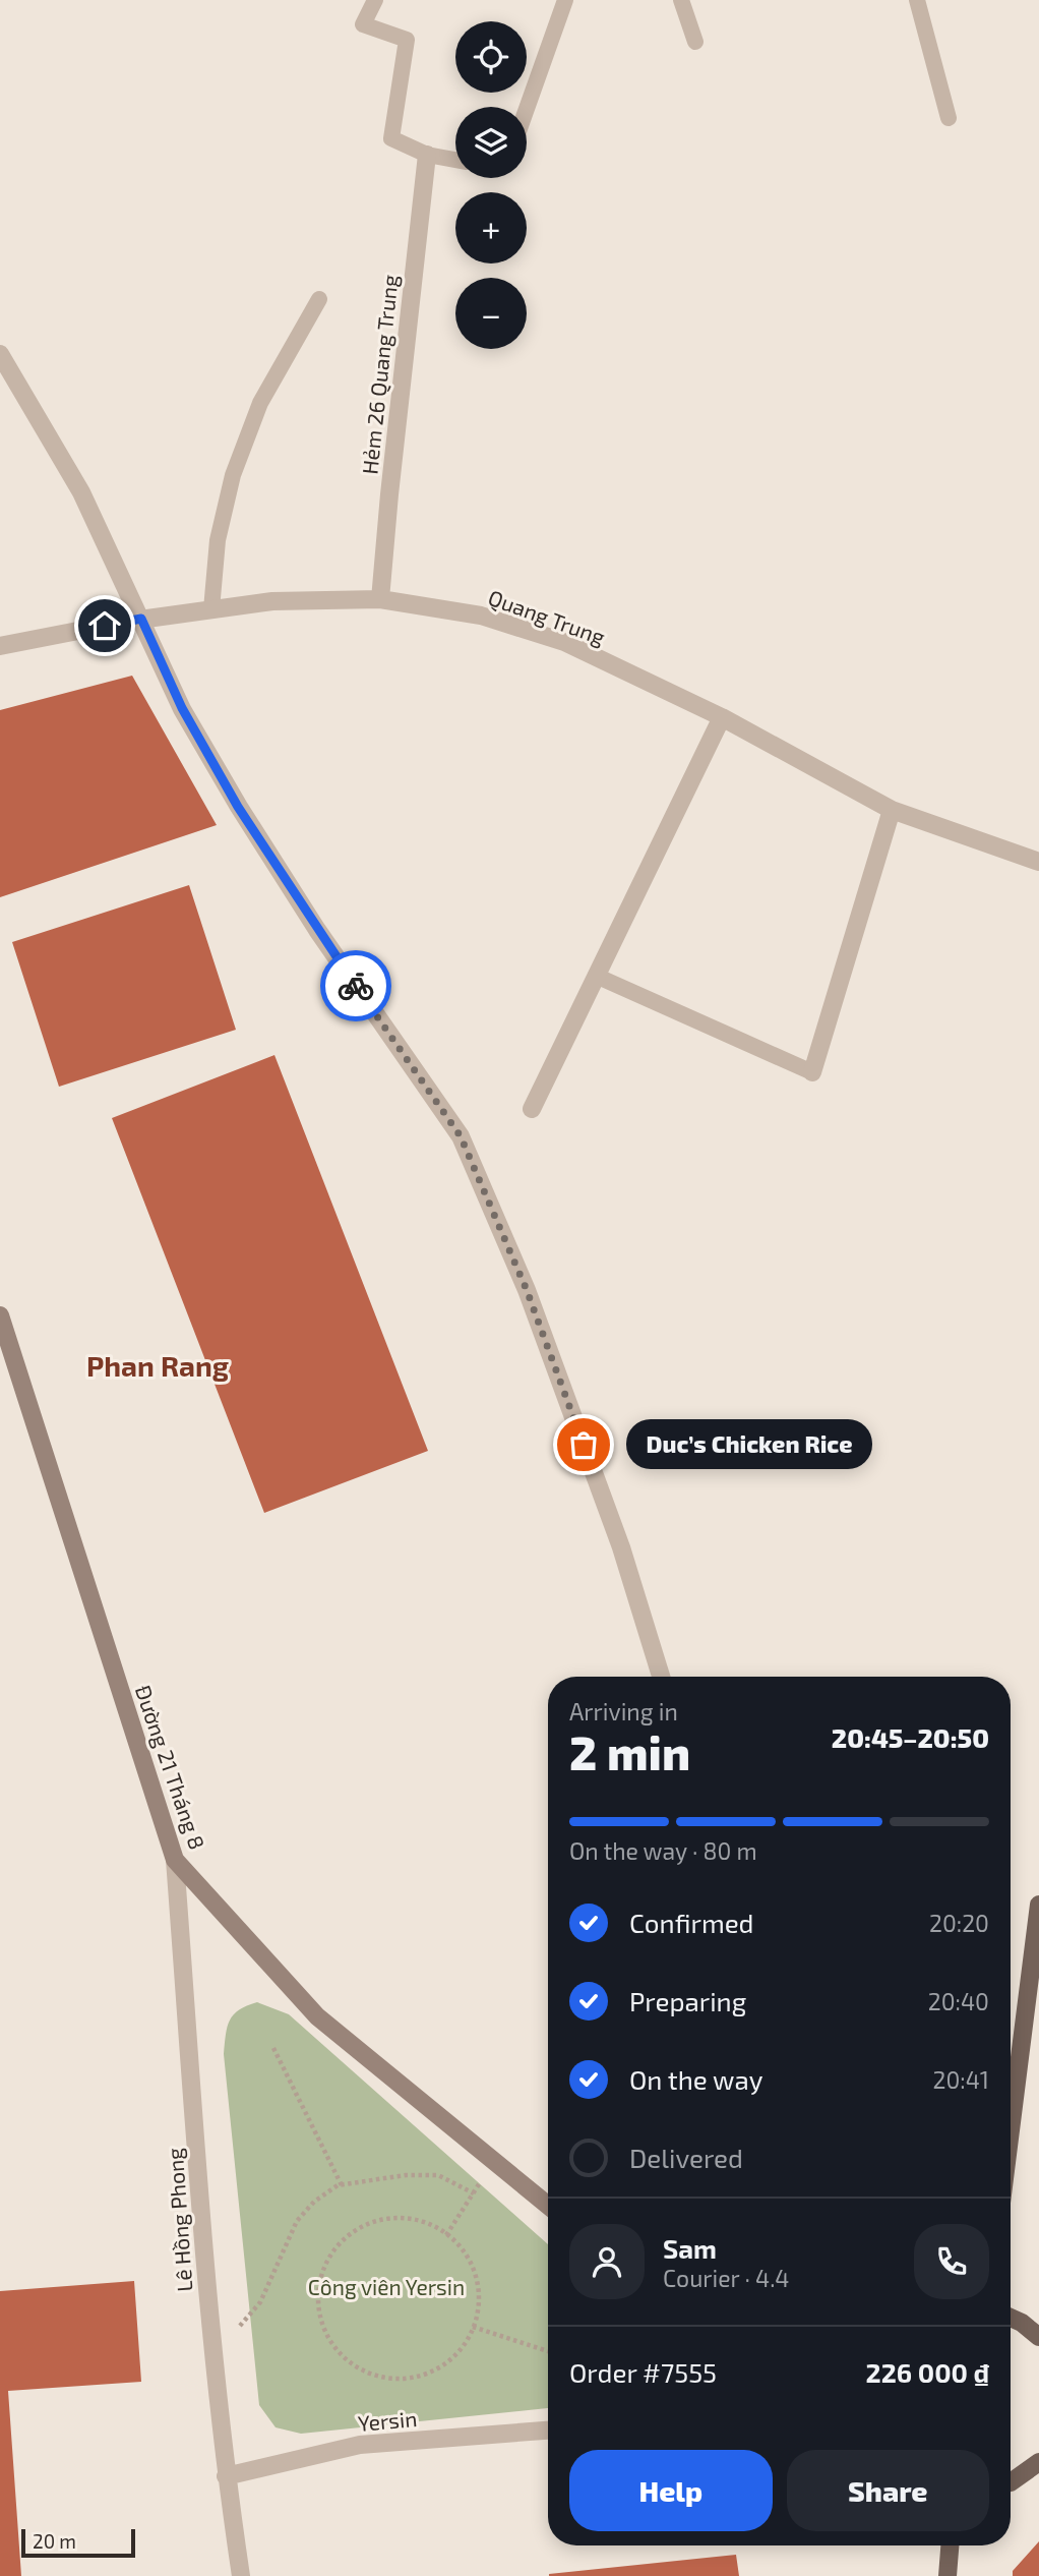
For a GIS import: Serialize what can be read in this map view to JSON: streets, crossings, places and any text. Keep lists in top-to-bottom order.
{
  "streets": {
    "main road": ["Đường 21 Tháng 8"],
    "street": [
      "Hẻm 26 Quang Trung",
      "Quang Trung",
      "Lê Hồng Phong",
      "Yersin"
    ]
  },
  "crossings": [
    ["Hẻm 26 Quang Trung", "Quang Trung"],
    ["Đường 21 Tháng 8", "Lê Hồng Phong"],
    ["Lê Hồng Phong", "Yersin"]
  ],
  "districts": ["Phan Rang"],
  "parks": ["Công viên Yersin"],
  "places": ["Duc’s Chicken Rice"],
  "scale_bar": "20 m",
  "page": {
    "map_buttons": ["+", "−"],
    "bubble": "Duc’s Chicken Rice",
    "heading": ["2 min", "Arriving in", "20:45–20:50"],
    "panel": [
      "Sam",
      "Courier · 4.4",
      "Order #7555",
      "226 000 ₫"
    ],
    "bar": "On the way · 80 m",
    "list": [
      ["Confirmed", "20:20"],
      ["Preparing", "20:40"],
      ["On the way", "20:41"],
      "Delivered"
    ],
    "buttons": ["Help", "Share"],
    "scale": "20 m"
  }
}
